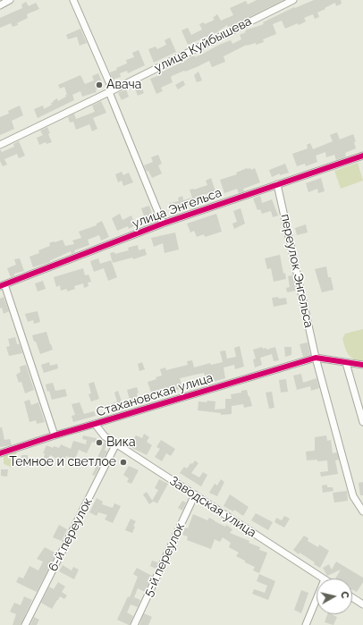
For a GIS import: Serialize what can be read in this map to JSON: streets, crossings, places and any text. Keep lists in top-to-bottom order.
{
  "streets": {
    "street": [
      "улица Куйбышева",
      "улица Энгельса",
      "переулок Энгельса",
      "Стахановская улица",
      "Заводская улица",
      "6-й переулок",
      "5-й переулок"
    ]
  },
  "crossings": [
    ["улица Куйбышева", "улица Энгельса"],
    ["улица Энгельса", "переулок Энгельса"],
    ["переулок Энгельса", "Стахановская улица"],
    ["Стахановская улица", "Заводская улица"],
    ["Заводская улица", "6-й переулок"],
    ["Заводская улица", "5-й переулок"]
  ],
  "places": ["Авача", "Вика", "Темное и светлое"],
  "north": "right"
}
